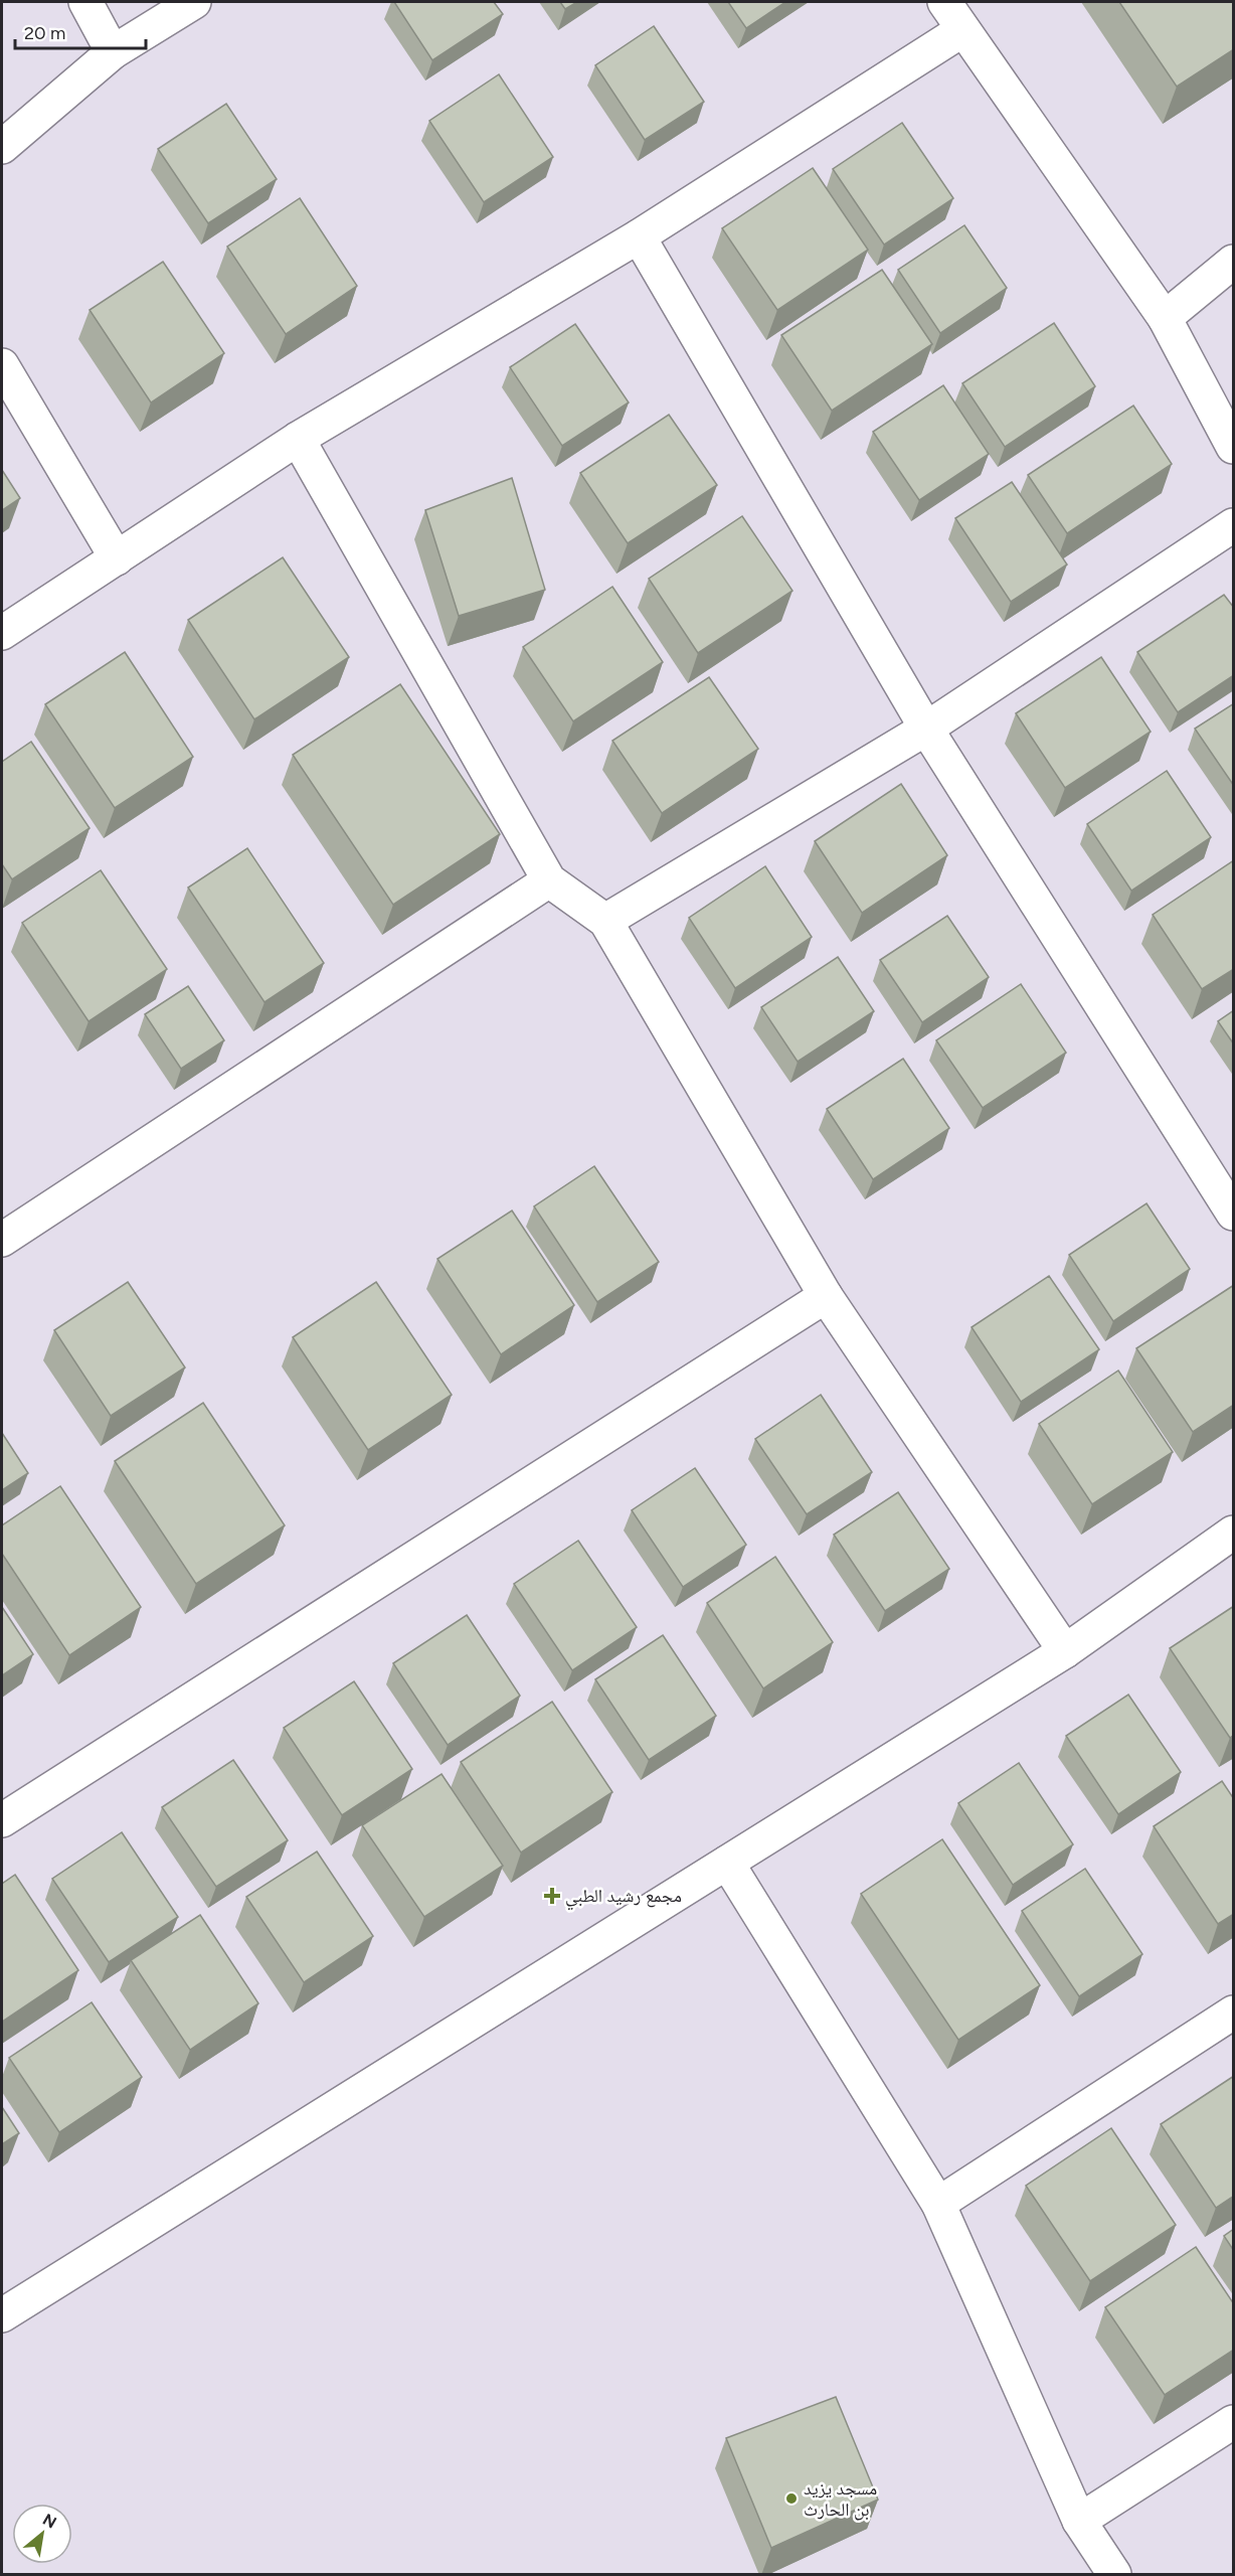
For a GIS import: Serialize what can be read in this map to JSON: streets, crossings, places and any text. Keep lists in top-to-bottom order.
{
  "places": {
    "health": ["مجمع رشيد الطبي"],
    "other": ["مسجد يزيد بن الحارث"]
  },
  "scale_bar": "20 m",
  "north": "top right"
}
